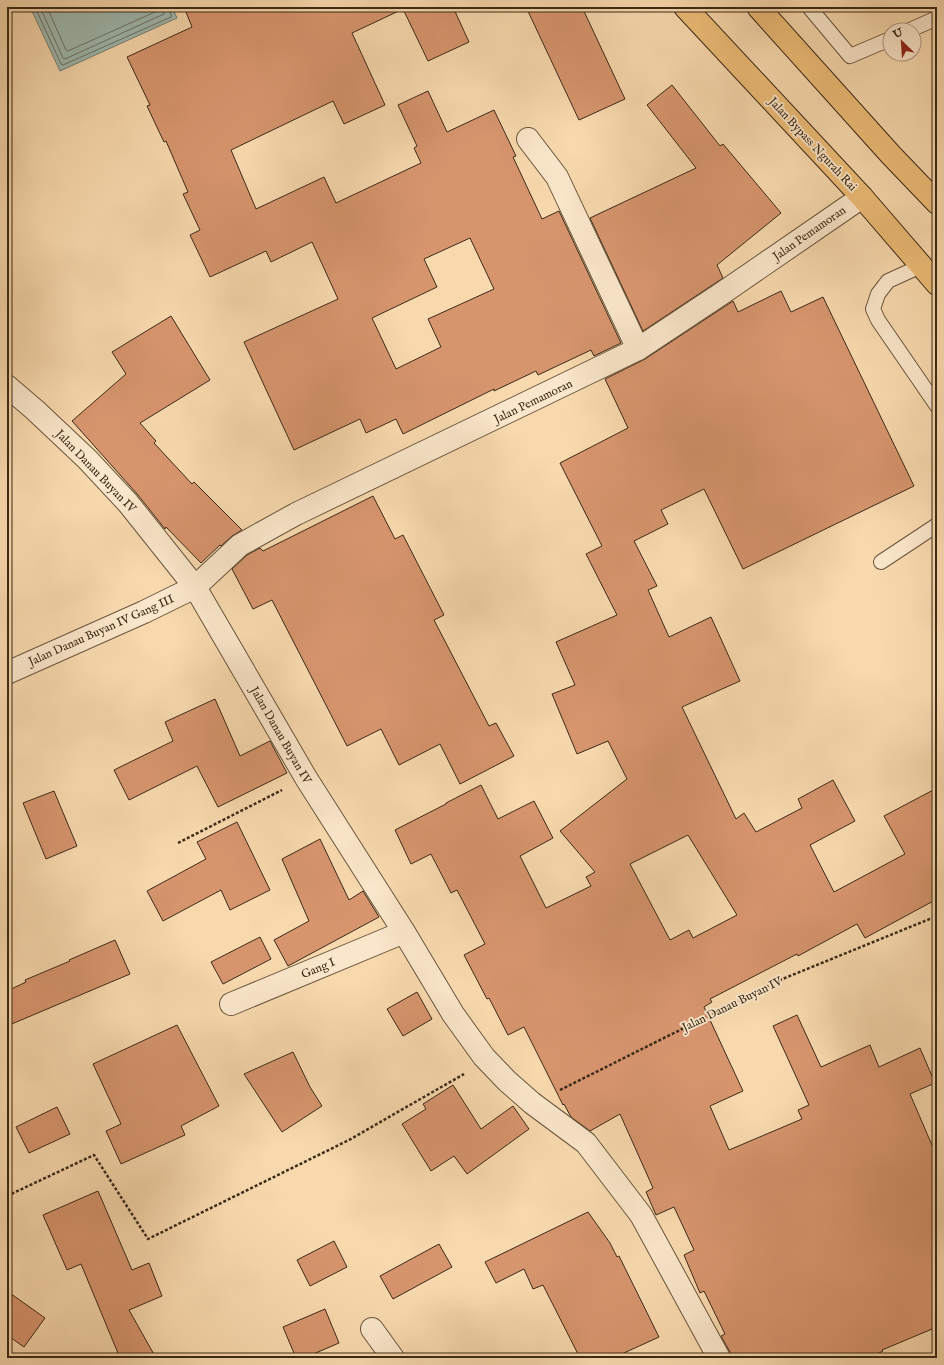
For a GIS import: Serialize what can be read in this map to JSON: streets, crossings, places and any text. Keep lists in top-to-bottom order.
{
  "streets": {
    "highway": ["Jalan Bypass Ngurah Rai"],
    "street": [
      "Jalan Pemamoran",
      "Jalan Danau Buyan IV",
      "Jalan Danau Buyan IV Gang III",
      "Gang I"
    ]
  },
  "crossings": [
    ["Jalan Bypass Ngurah Rai", "Jalan Pemamoran"],
    ["Jalan Pemamoran", "Jalan Danau Buyan IV"],
    ["Jalan Pemamoran", "Jalan Danau Buyan IV Gang III"],
    ["Jalan Danau Buyan IV", "Jalan Danau Buyan IV Gang III"],
    ["Jalan Danau Buyan IV", "Gang I"]
  ],
  "north": "top left"
}
